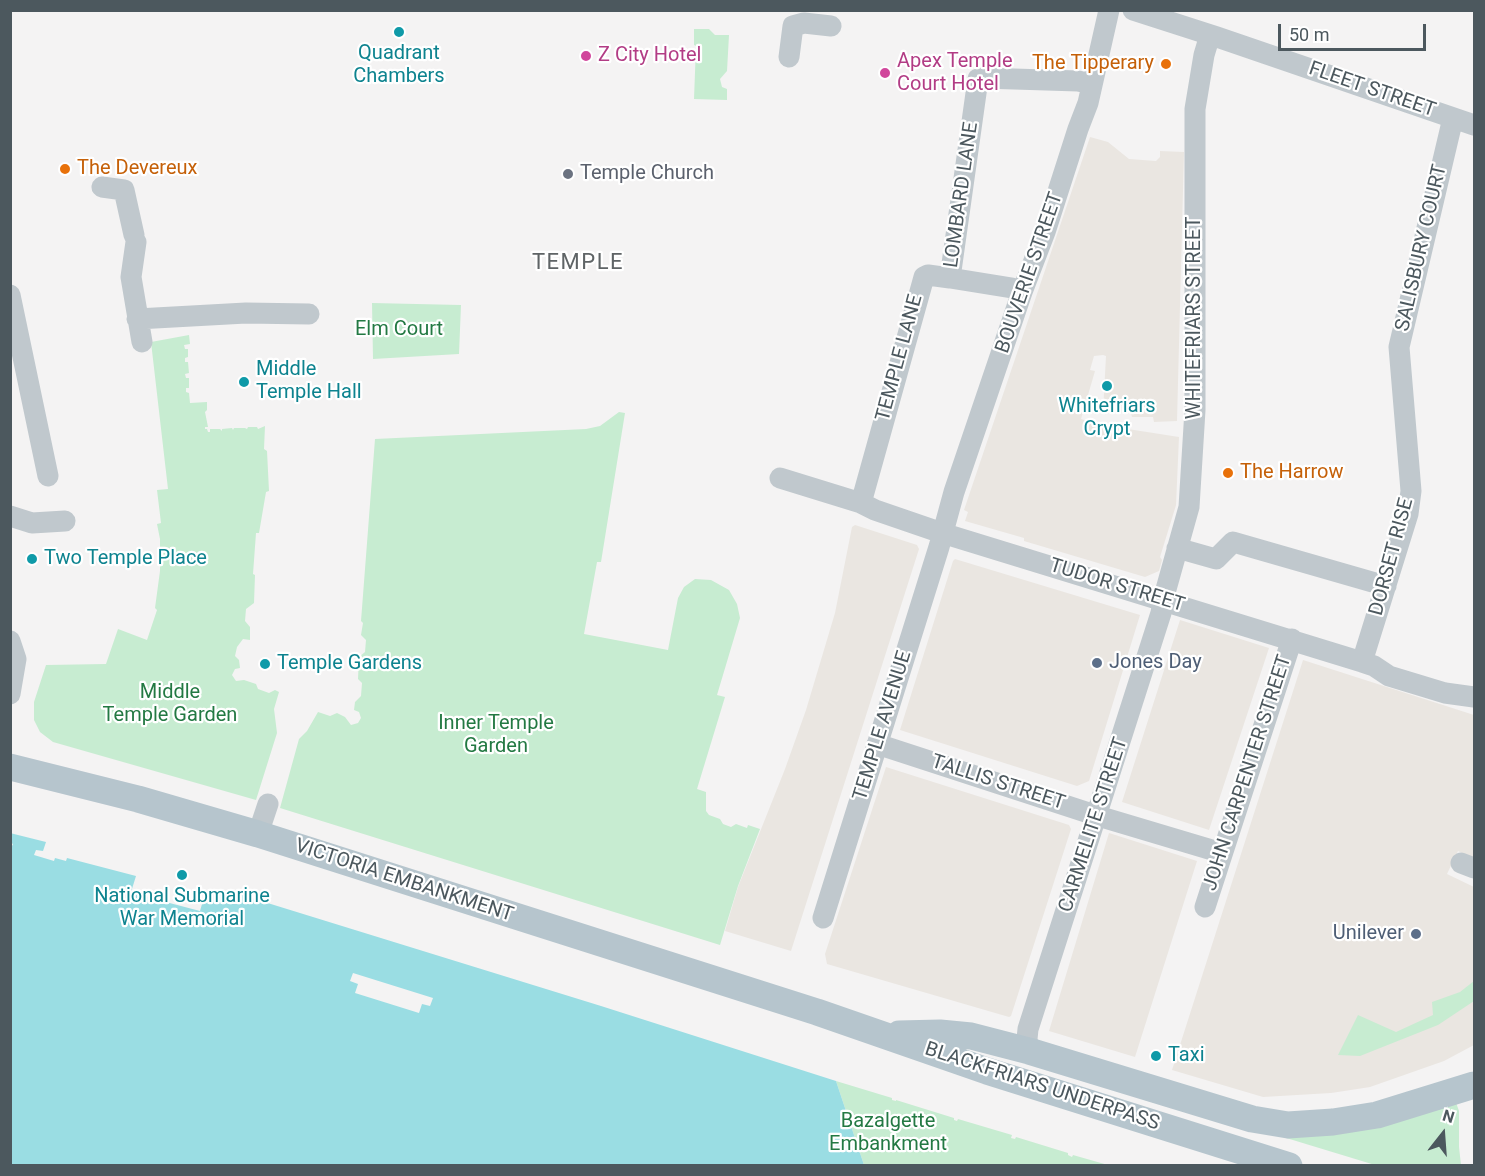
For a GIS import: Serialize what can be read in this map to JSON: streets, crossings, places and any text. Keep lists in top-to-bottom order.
{
  "streets": {
    "main road": ["VICTORIA EMBANKMENT", "BLACKFRIARS UNDERPASS"],
    "street": [
      "FLEET STREET",
      "LOMBARD LANE",
      "SALISBURY COURT",
      "BOUVERIE STREET",
      "WHITEFRIARS STREET",
      "TEMPLE LANE",
      "DORSET RISE",
      "TUDOR STREET",
      "TEMPLE AVENUE",
      "JOHN CARPENTER STREET",
      "TALLIS STREET",
      "CARMELITE STREET"
    ]
  },
  "crossings": [
    ["FLEET STREET", "SALISBURY COURT"],
    ["FLEET STREET", "WHITEFRIARS STREET"],
    ["LOMBARD LANE", "BOUVERIE STREET"],
    ["LOMBARD LANE", "TEMPLE LANE"],
    ["SALISBURY COURT", "DORSET RISE"],
    ["BOUVERIE STREET", "TEMPLE LANE"],
    ["BOUVERIE STREET", "TUDOR STREET"],
    ["BOUVERIE STREET", "TEMPLE AVENUE"],
    ["WHITEFRIARS STREET", "TUDOR STREET"],
    ["WHITEFRIARS STREET", "CARMELITE STREET"],
    ["TEMPLE LANE", "TUDOR STREET"],
    ["DORSET RISE", "TUDOR STREET"],
    ["TUDOR STREET", "TEMPLE AVENUE"],
    ["TUDOR STREET", "JOHN CARPENTER STREET"],
    ["TUDOR STREET", "CARMELITE STREET"],
    ["TEMPLE AVENUE", "TALLIS STREET"],
    ["JOHN CARPENTER STREET", "TALLIS STREET"],
    ["TALLIS STREET", "CARMELITE STREET"],
    ["VICTORIA EMBANKMENT", "BLACKFRIARS UNDERPASS"]
  ],
  "districts": ["TEMPLE"],
  "parks": [
    "Elm Court",
    "Middle Temple Garden",
    "Inner Temple Garden",
    "Bazalgette Embankment"
  ],
  "places": [
    "Quadrant Chambers",
    "Z City Hotel",
    "The Tipperary",
    "Apex Temple Court Hotel",
    "The Devereux",
    "Temple Church",
    "Middle Temple Hall",
    "Whitefriars Crypt",
    "The Harrow",
    "Two Temple Place",
    "Jones Day",
    "Temple Gardens",
    "National Submarine War Memorial",
    "Unilever",
    "Taxi"
  ],
  "scale_bar": "50 m",
  "north": "top"
}
